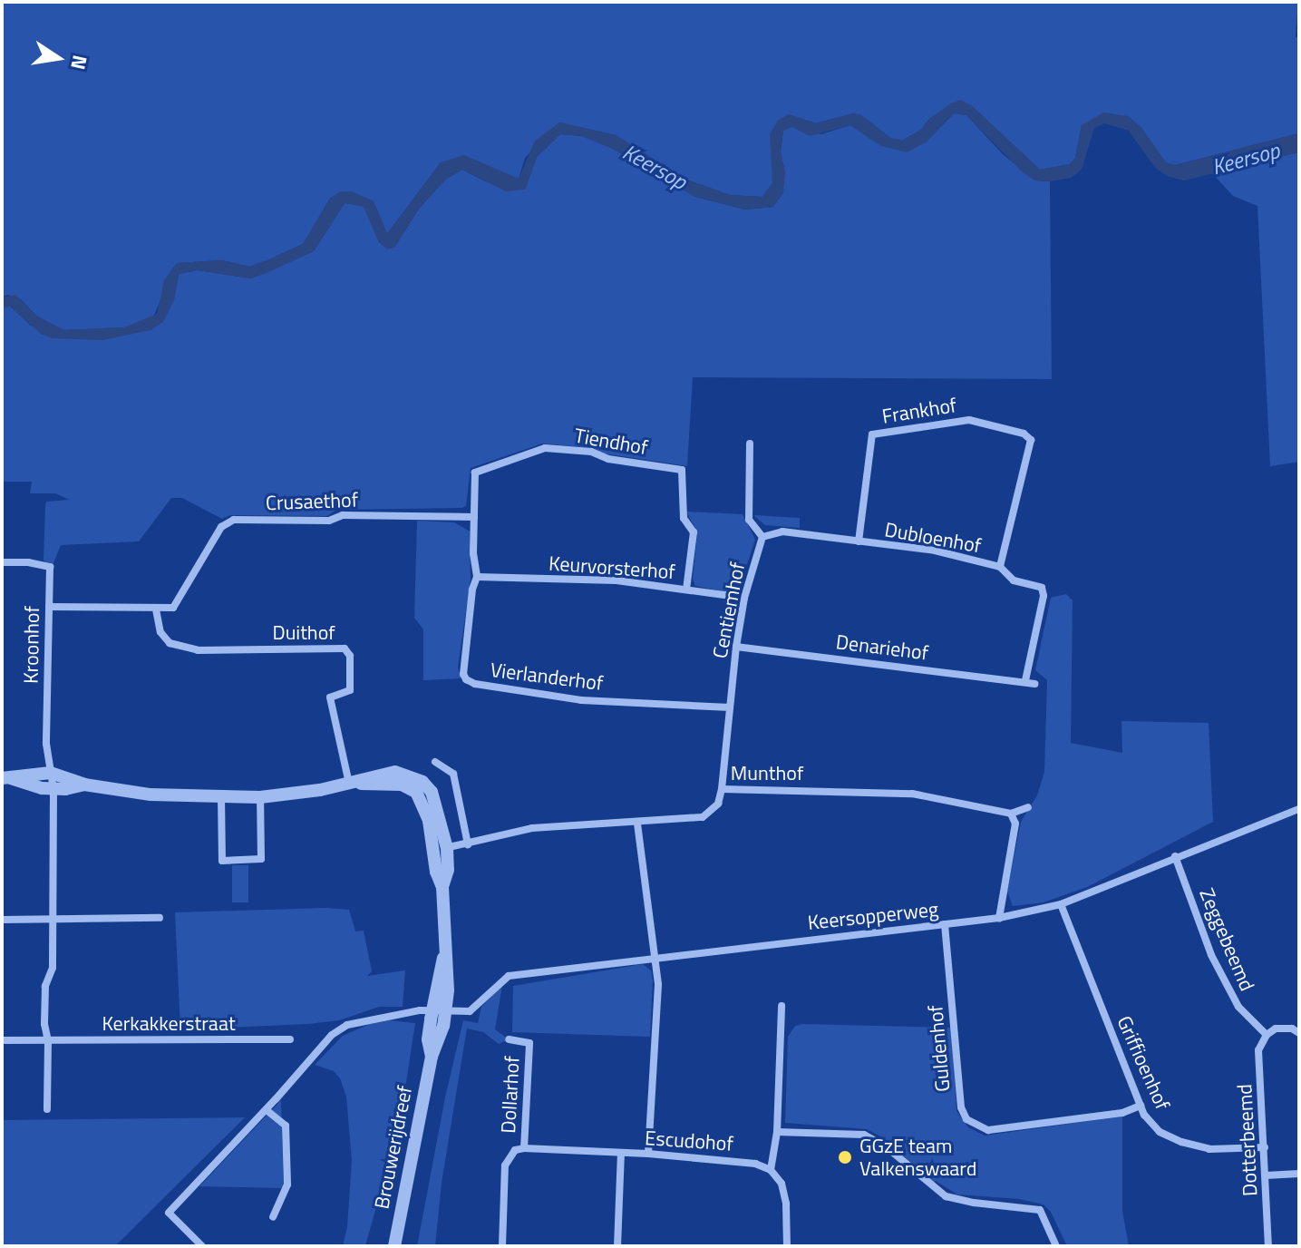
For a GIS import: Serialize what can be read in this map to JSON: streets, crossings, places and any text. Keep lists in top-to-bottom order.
{
  "streets": {
    "street": [
      "Frankhof",
      "Tiendhof",
      "Crusaethof",
      "Dubloenhof",
      "Keurvorsterhof",
      "Centiemhof",
      "Duithof",
      "Kroonhof",
      "Denariehof",
      "Vierlanderhof",
      "Munthof",
      "Keersopperweg",
      "Zeggebeemd",
      "Kerkakkerstraat",
      "Guldenhof",
      "Griffioenhof",
      "Dollarhof",
      "Dotterbeemd",
      "Escudohof",
      "Brouwerijdreef"
    ]
  },
  "crossings": [
    ["Frankhof", "Dubloenhof"],
    ["Tiendhof", "Crusaethof"],
    ["Tiendhof", "Keurvorsterhof"],
    ["Tiendhof", "Vierlanderhof"],
    ["Crusaethof", "Duithof"],
    ["Dubloenhof", "Centiemhof"],
    ["Dubloenhof", "Denariehof"],
    ["Keurvorsterhof", "Centiemhof"],
    ["Keurvorsterhof", "Vierlanderhof"],
    ["Centiemhof", "Denariehof"],
    ["Centiemhof", "Vierlanderhof"],
    ["Centiemhof", "Munthof"],
    ["Duithof", "Brouwerijdreef"],
    ["Kroonhof", "Kerkakkerstraat"],
    ["Kroonhof", "Brouwerijdreef"],
    ["Munthof", "Brouwerijdreef"],
    ["Keersopperweg", "Zeggebeemd"],
    ["Keersopperweg", "Guldenhof"],
    ["Keersopperweg", "Griffioenhof"],
    ["Keersopperweg", "Brouwerijdreef"],
    ["Zeggebeemd", "Dotterbeemd"],
    ["Guldenhof", "Griffioenhof"],
    ["Griffioenhof", "Dotterbeemd"],
    ["Dollarhof", "Escudohof"]
  ],
  "water": ["Keersop"],
  "places": ["GGzE team Valkenswaard"],
  "north": "right"
}
